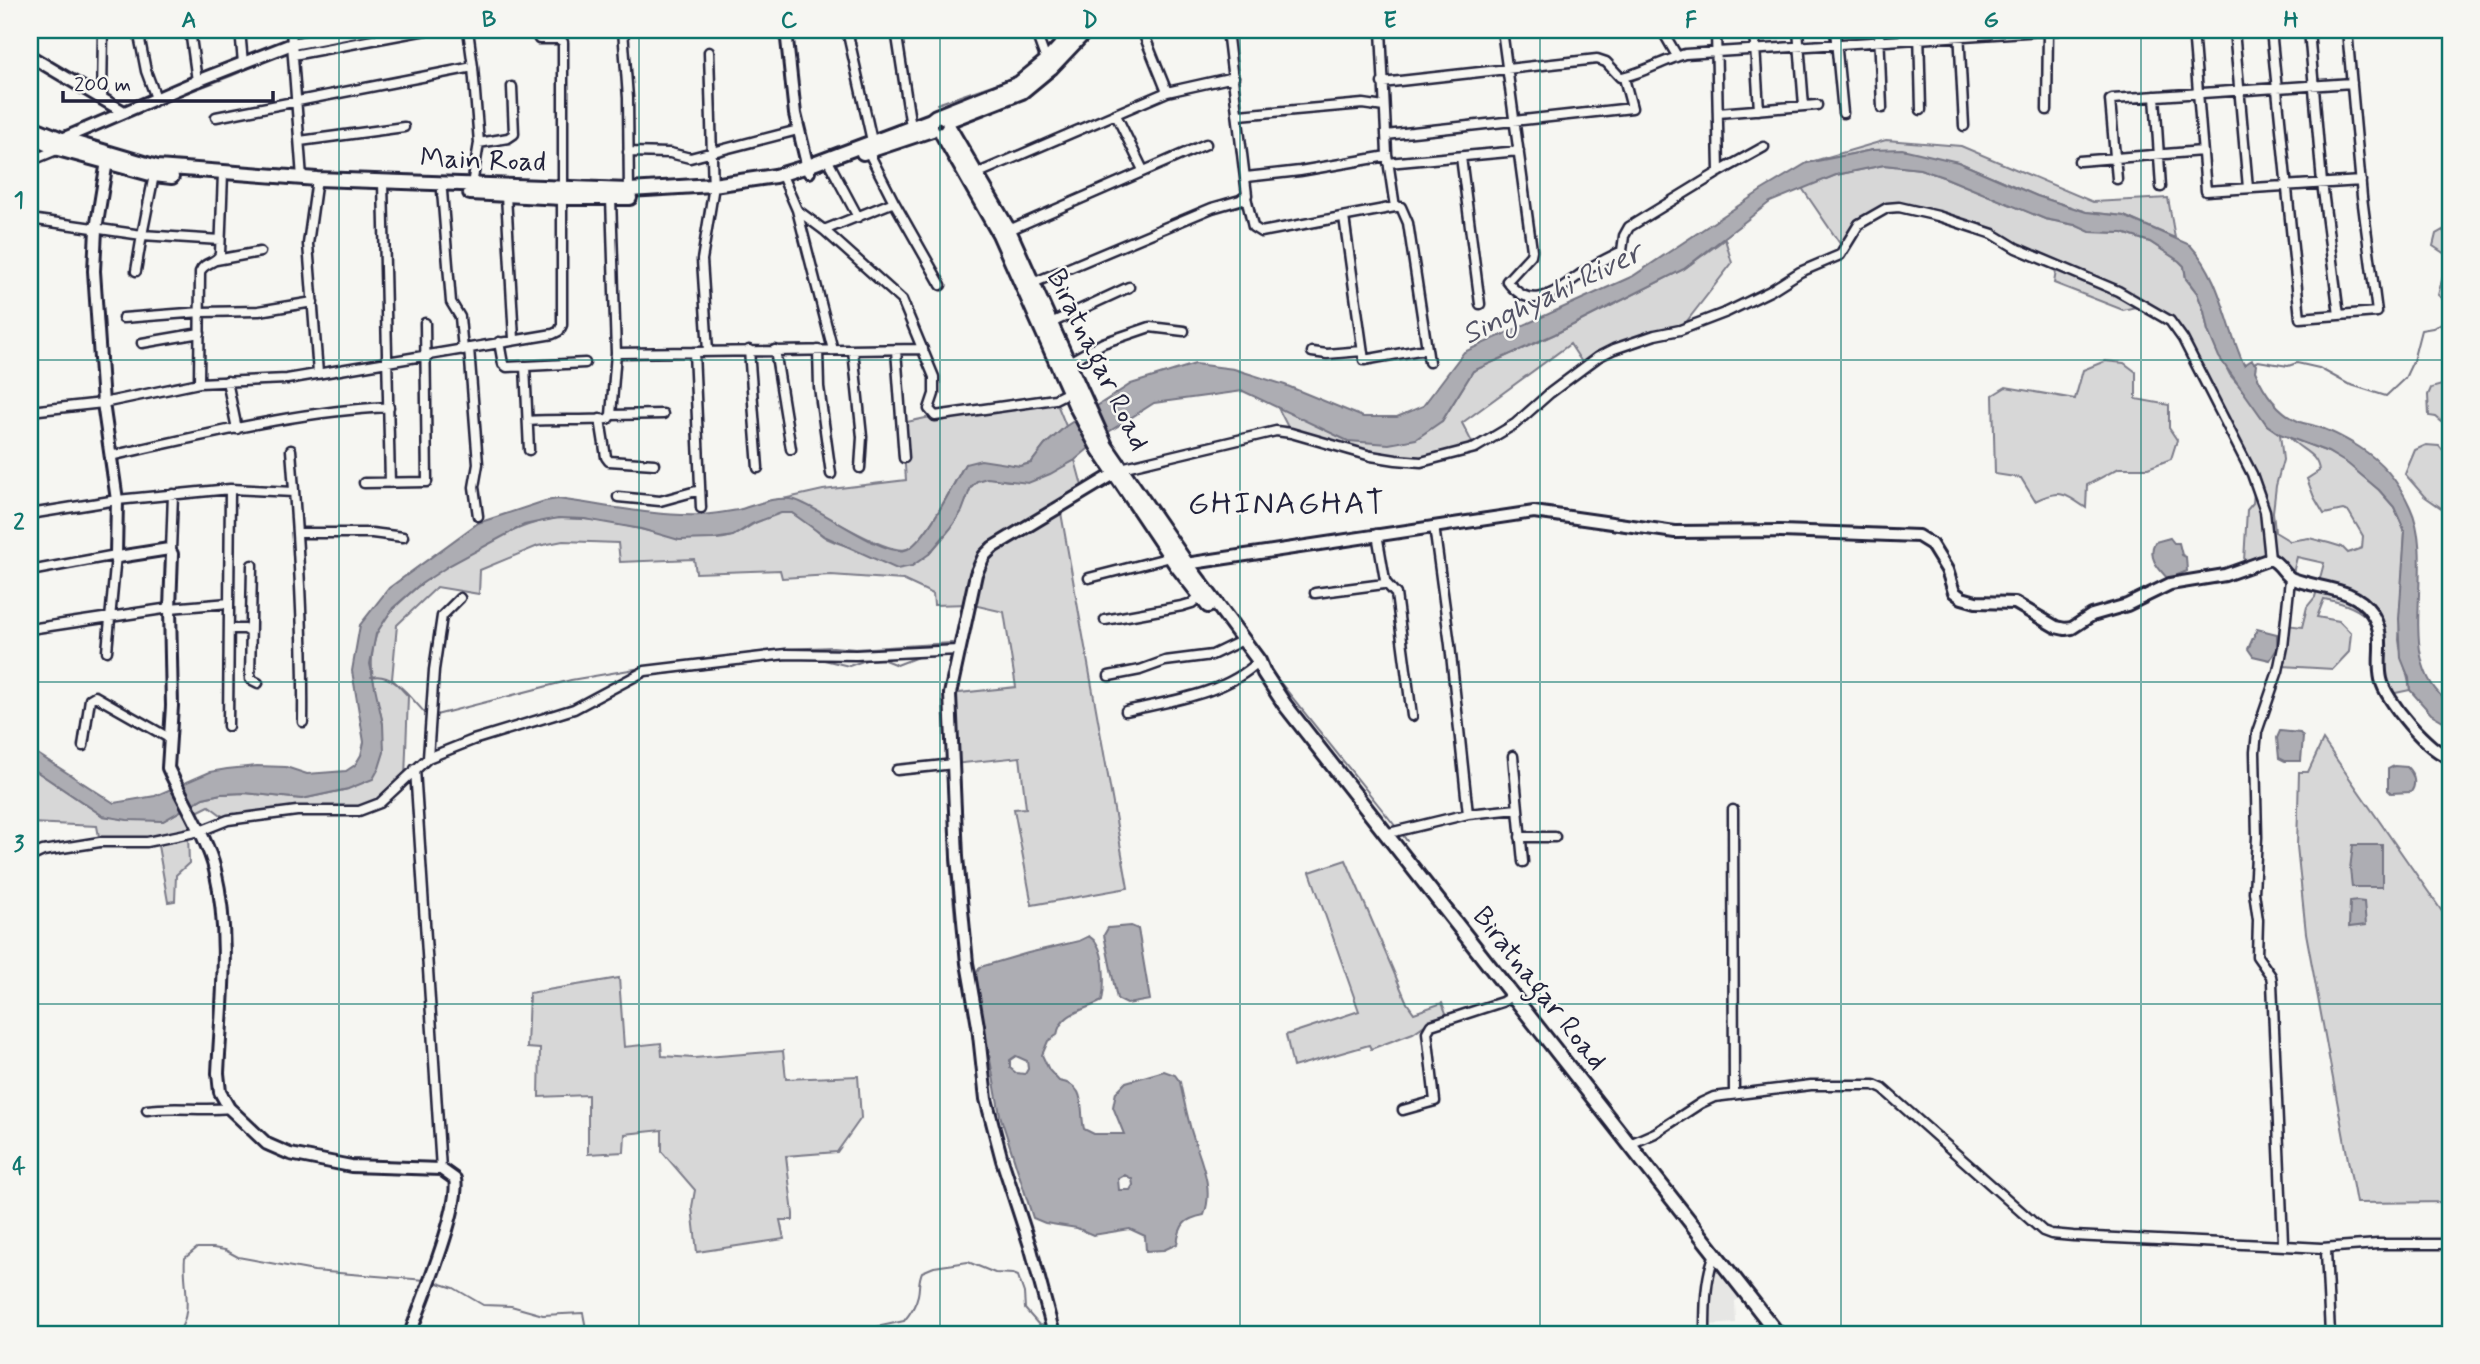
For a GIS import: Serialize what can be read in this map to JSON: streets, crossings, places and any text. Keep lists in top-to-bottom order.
{
  "streets": {
    "main road": ["Main Road", "Biratnagar Road"]
  },
  "crossings": [
    ["Main Road", "Biratnagar Road"]
  ],
  "districts": ["GHINAGHAT"],
  "water": ["Singhyahi River"],
  "scale_bar": "200 m",
  "grid": {
    "columns": [
      "A",
      "B",
      "C",
      "D",
      "E",
      "F",
      "G",
      "H"
    ],
    "rows": [
      "1",
      "2",
      "3",
      "4"
    ]
  }
}
